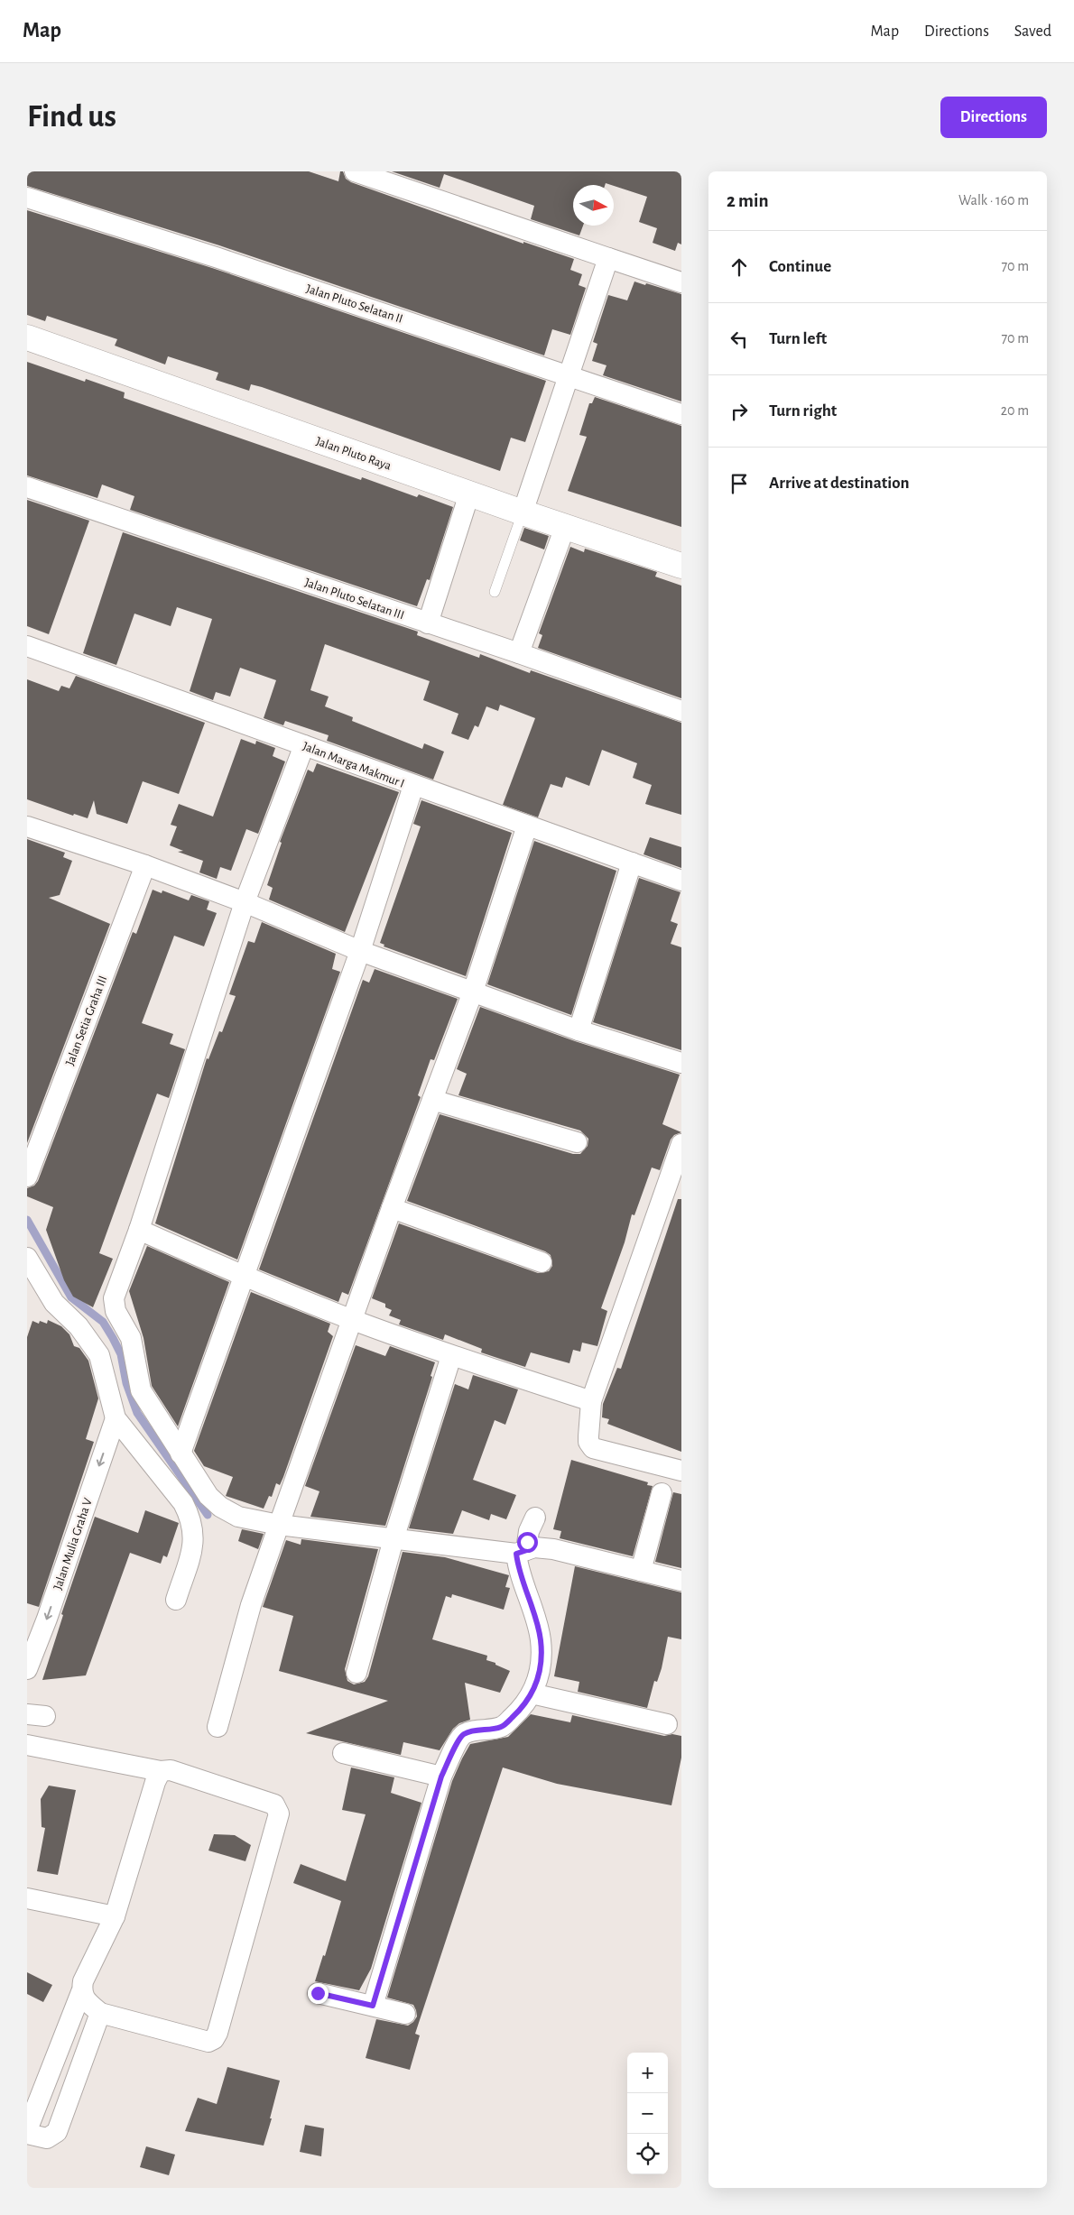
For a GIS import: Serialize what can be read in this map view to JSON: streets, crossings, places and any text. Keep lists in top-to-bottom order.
{
  "streets": {
    "street": [
      "Jalan Pluto Selatan II",
      "Jalan Pluto Raya",
      "Jalan Pluto Selatan III",
      "Jalan Marga Makmur I",
      "Jalan Setia Graha III",
      "Jalan Mulia Graha V"
    ]
  },
  "one_way": ["Jalan Mulia Graha V"],
  "north": "right",
  "page": {
    "header": "Map",
    "nav": ["Map", "Directions", "Saved"],
    "buttons": "Directions",
    "title": "Find us",
    "heading": ["2 min", "Walk · 160 m"],
    "list": [
      ["Continue", "70 m"],
      ["Turn left", "70 m"],
      ["Turn right", "20 m"],
      "Arrive at destination"
    ],
    "map_buttons": ["+", "−"]
  }
}
